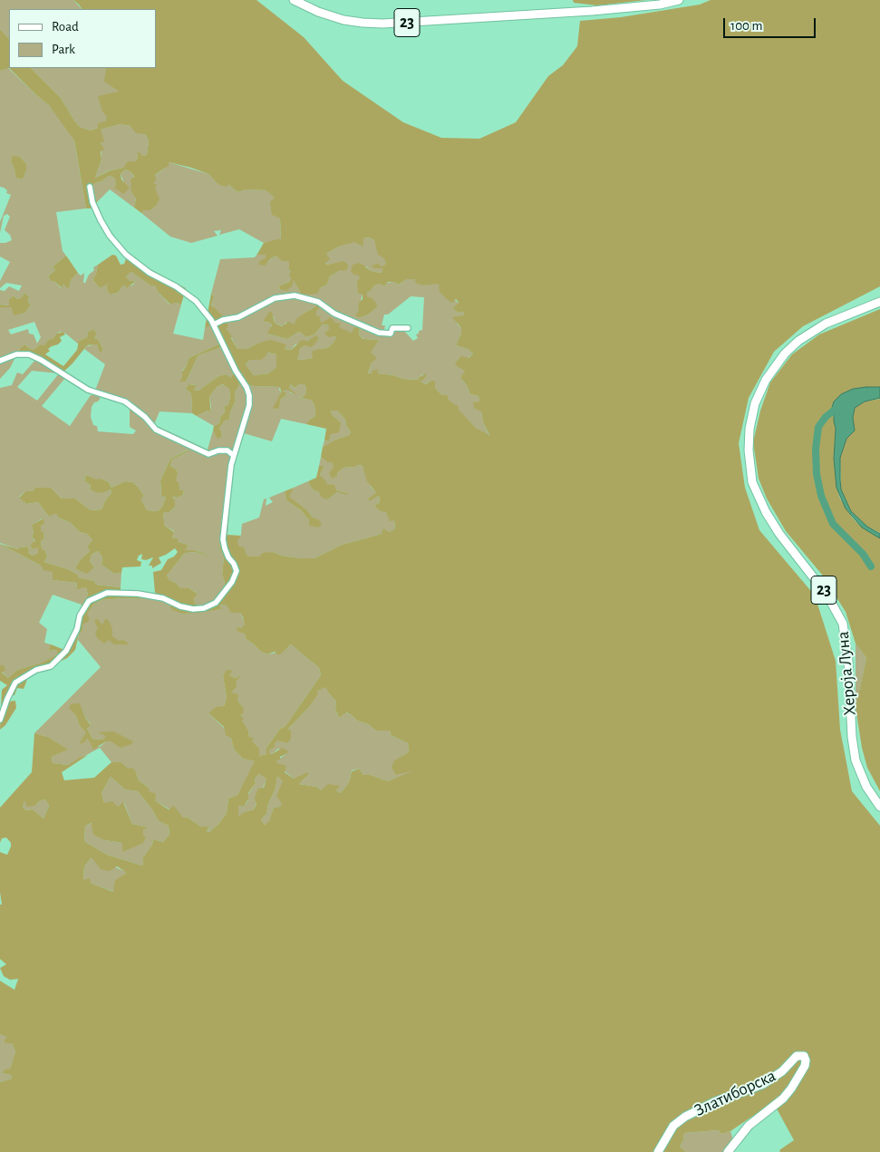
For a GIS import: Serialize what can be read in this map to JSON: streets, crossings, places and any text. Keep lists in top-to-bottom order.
{
  "streets": {
    "main road": ["23", "Хероја Луна", "Златиборска"]
  },
  "legend": ["Road", "Park"],
  "scale_bar": "100 m"
}
